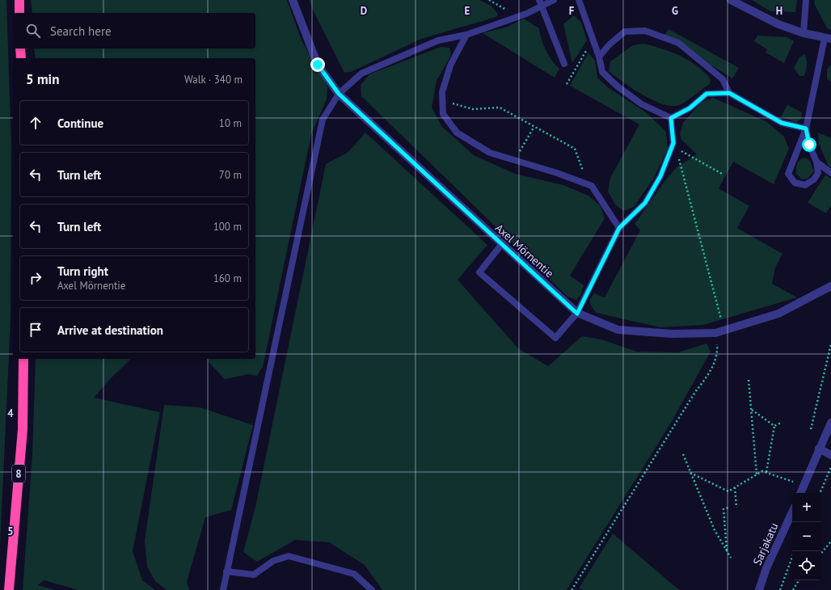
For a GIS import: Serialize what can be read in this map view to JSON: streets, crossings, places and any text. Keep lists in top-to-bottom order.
{
  "streets": {
    "highway": ["8"],
    "street": ["Axel Mörnentie", "Sarjakatu"]
  },
  "page": {
    "search": "Search here",
    "heading": ["5 min", "Walk · 340 m"],
    "list": [
      ["Continue", "10 m"],
      ["Turn left", "70 m"],
      ["Turn left", "100 m"],
      ["Turn right", "Axel Mörnentie", "160 m"],
      "Arrive at destination"
    ],
    "map_buttons": ["+", "−"]
  },
  "grid": {
    "columns": [
      "D",
      "E",
      "F",
      "G",
      "H"
    ],
    "rows": ["4", "5"]
  }
}
